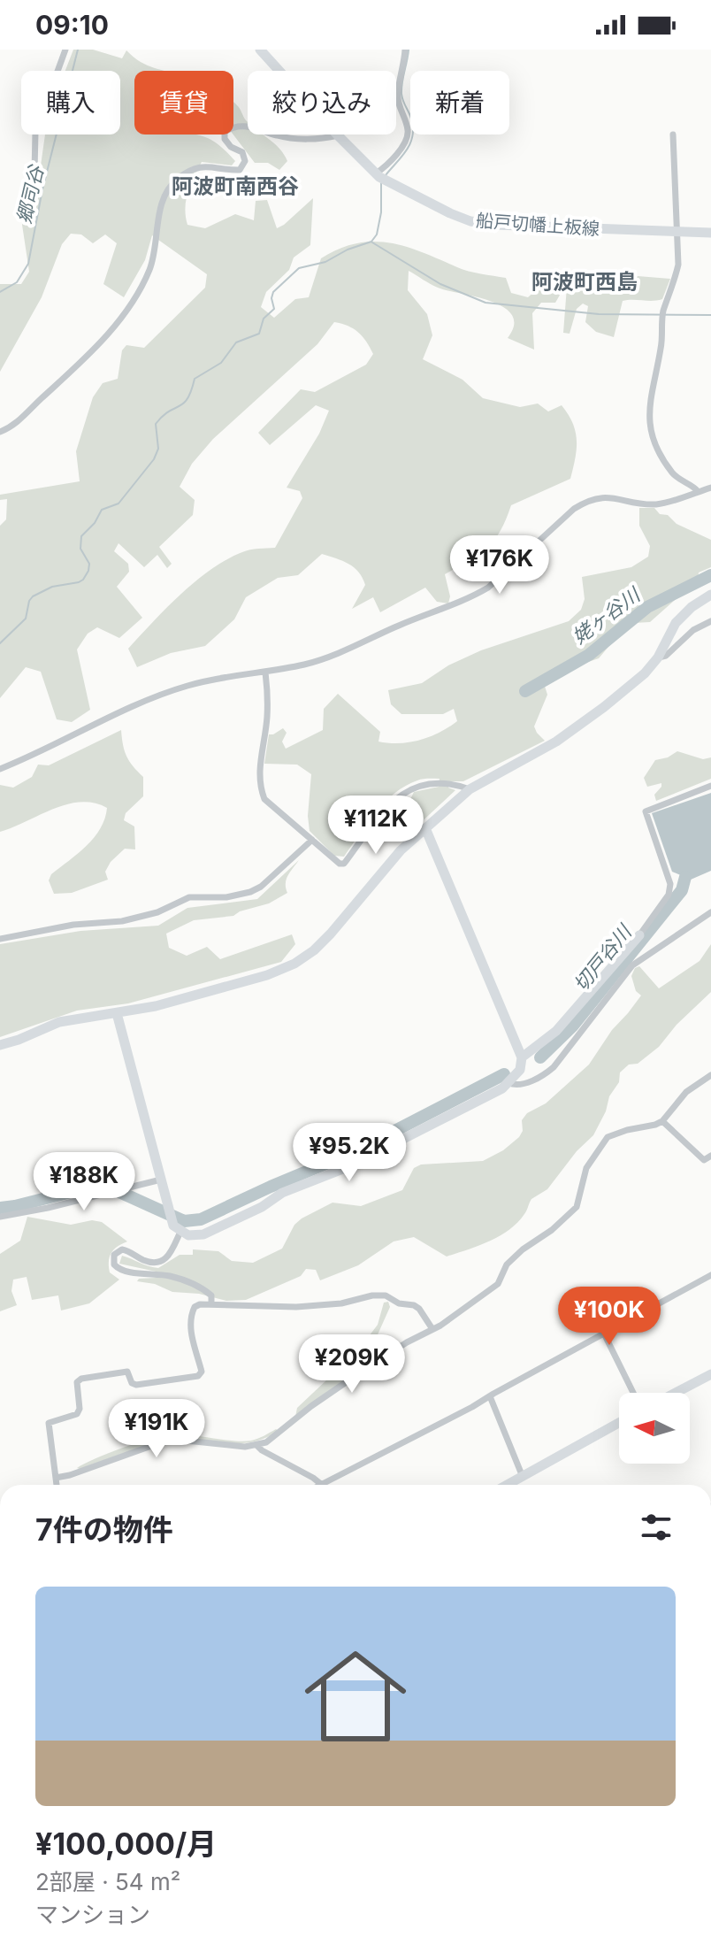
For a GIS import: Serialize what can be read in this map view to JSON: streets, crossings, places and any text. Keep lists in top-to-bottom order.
{
  "streets": {
    "street": ["船戸切幡上板線"]
  },
  "districts": ["阿波町南西谷", "阿波町西島"],
  "water": ["郷司谷", "姥ヶ谷川", "切戸谷川"],
  "north": "left",
  "page": {
    "status": "09:10",
    "chip": [
      "購入",
      "賃貸",
      "絞り込み",
      "新着"
    ],
    "price": [
      "¥176K",
      "¥112K",
      "¥95.2K",
      "¥188K",
      "¥100K",
      "¥209K",
      "¥191K"
    ],
    "heading": "7件の物件",
    "list": [
      {
        "name": "¥100,000/月",
        "note": "2部屋 · 54 m² · マンション"
      }
    ]
  }
}
